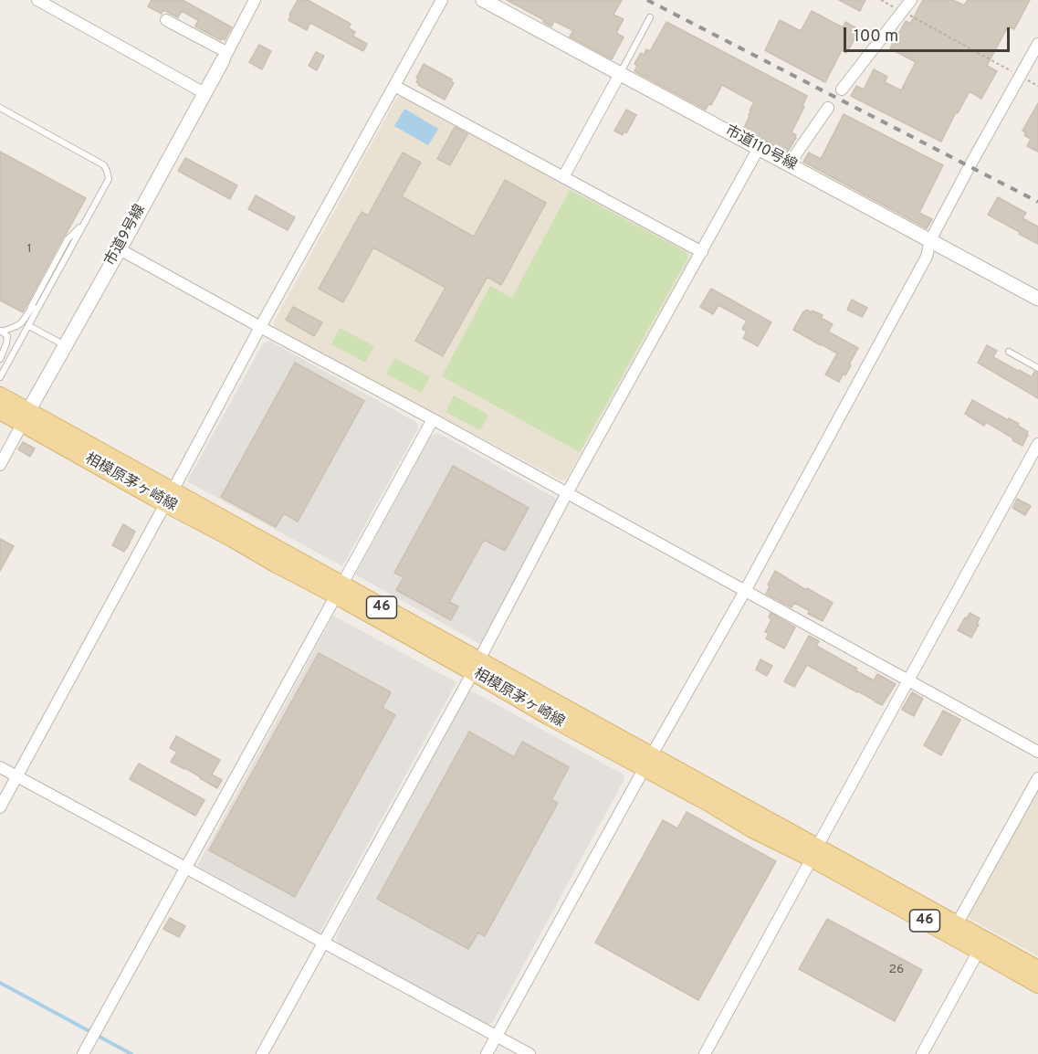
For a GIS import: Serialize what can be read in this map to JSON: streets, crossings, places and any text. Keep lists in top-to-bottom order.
{
  "streets": {
    "main road": ["相模原茅ヶ崎線", "46"],
    "street": ["市道110号線", "市道9号線"]
  },
  "crossings": [
    ["市道9号線", "相模原茅ヶ崎線"]
  ],
  "house_numbers": ["1", "26"],
  "scale_bar": "100 m"
}
